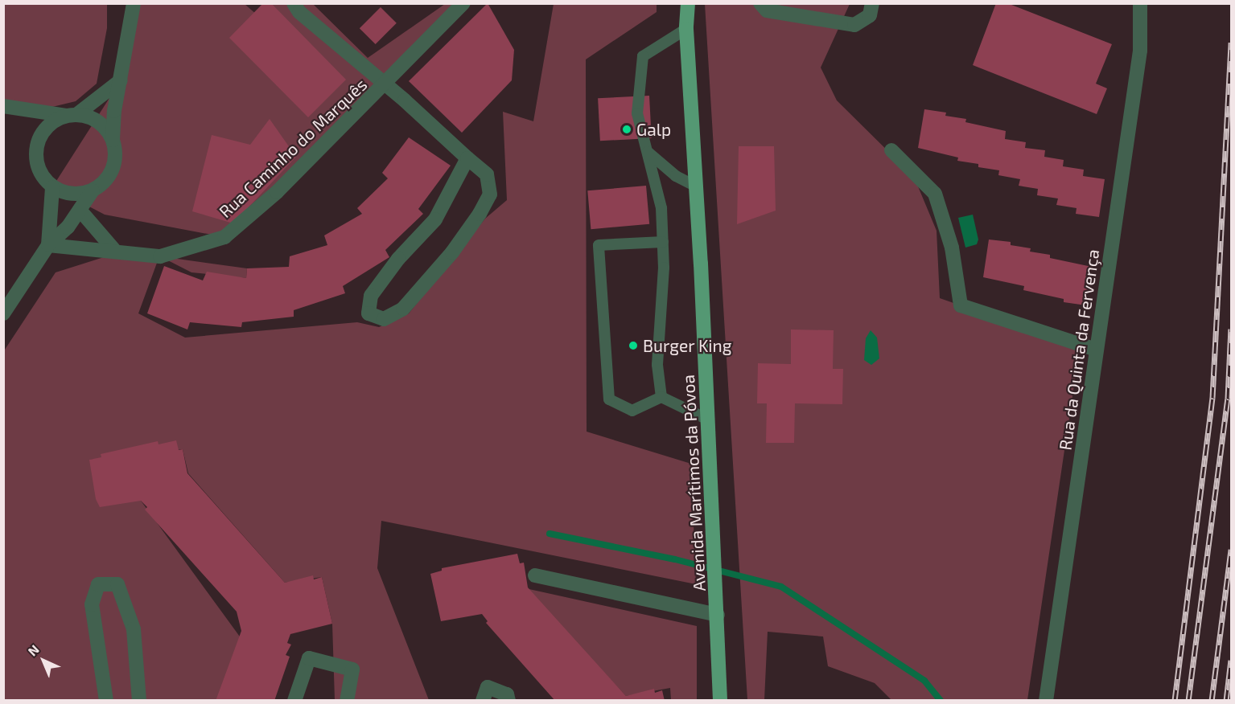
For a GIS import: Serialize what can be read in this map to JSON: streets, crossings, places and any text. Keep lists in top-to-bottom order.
{
  "streets": {
    "main road": ["Avenida Marítimos da Póvoa"],
    "street": ["Rua Caminho do Marquês", "Rua da Quinta da Fervença"]
  },
  "places": ["Galp", "Burger King"],
  "north": "top left"
}
